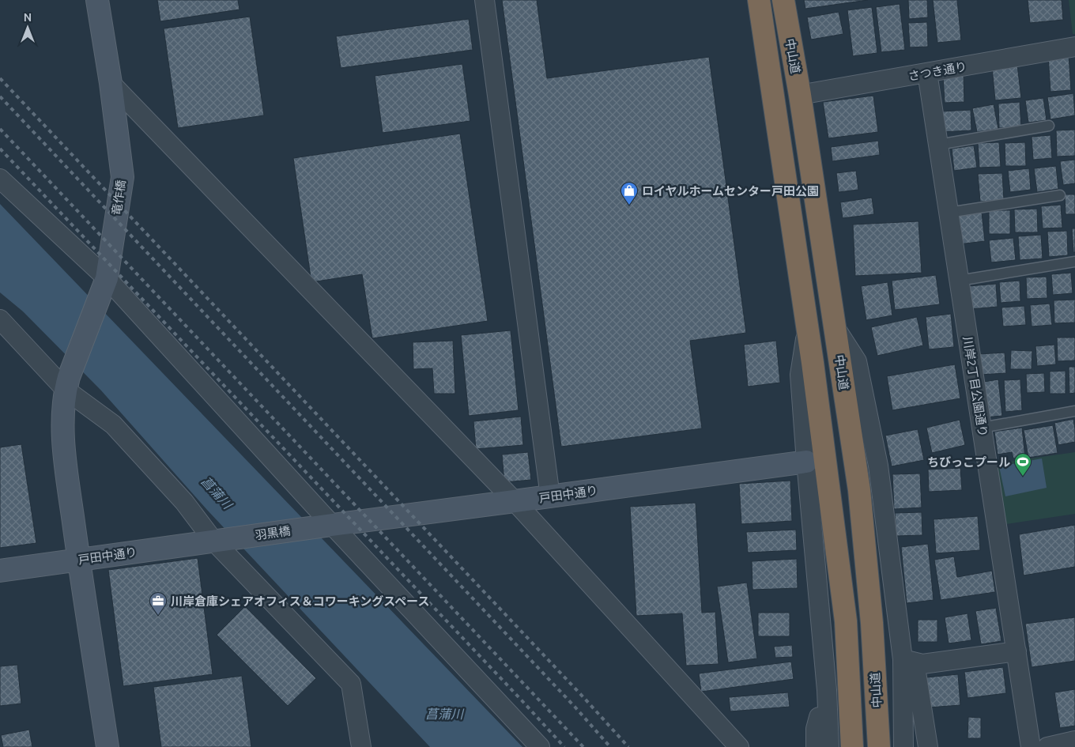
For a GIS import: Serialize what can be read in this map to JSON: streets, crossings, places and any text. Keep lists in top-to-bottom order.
{
  "streets": {
    "highway": ["中山道"],
    "street": [
      "さつき通り",
      "竜作橋",
      "川岸2丁目公園通り",
      "戸田中通り",
      "羽黒橋"
    ]
  },
  "crossings": [
    ["中山道", "さつき通り"],
    ["さつき通り", "川岸2丁目公園通り"],
    ["竜作橋", "戸田中通り"],
    ["戸田中通り", "羽黒橋"]
  ],
  "water": ["菖蒲川"],
  "places": {
    "shop": ["ロイヤルホームセンター戸田公園"],
    "sports": ["ちびっこプール"],
    "office": ["川岸倉庫シェアオフィス＆コワーキングスペース"]
  },
  "north": "top"
}
